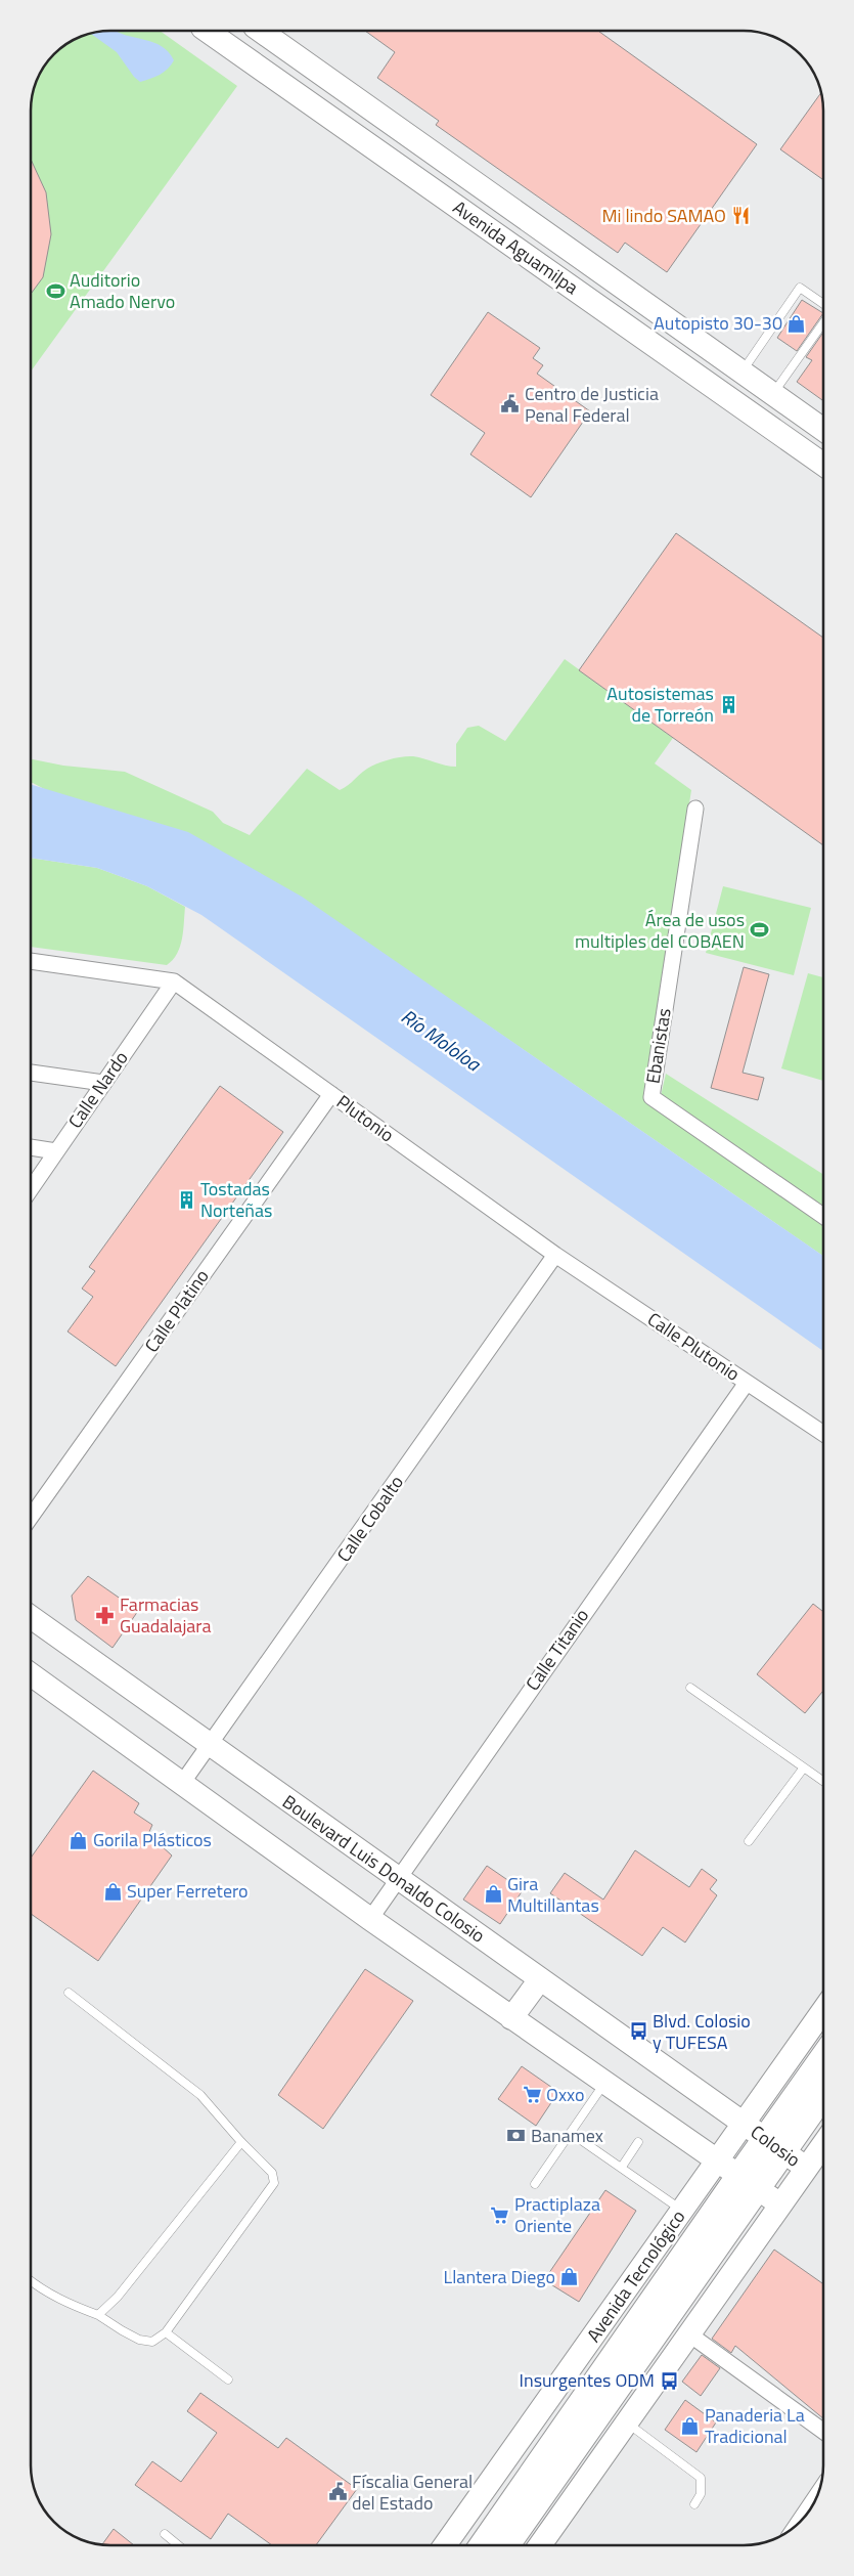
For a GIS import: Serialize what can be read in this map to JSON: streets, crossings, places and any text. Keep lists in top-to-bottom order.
{
  "streets": {
    "highway": ["Avenida Tecnológico"],
    "main road": ["Avenida Aguamilpa", "Boulevard Luis Donaldo Colosio", "Colosio"],
    "street": [
      "Ebanistas",
      "Calle Nardo",
      "Plutonio",
      "Calle Platino",
      "Calle Plutonio",
      "Calle Cobalto",
      "Calle Titanio"
    ]
  },
  "crossings": [
    ["Calle Nardo", "Plutonio"],
    ["Plutonio", "Calle Platino"],
    ["Plutonio", "Calle Plutonio"],
    ["Plutonio", "Calle Cobalto"],
    ["Calle Plutonio", "Calle Cobalto"],
    ["Calle Plutonio", "Calle Titanio"],
    ["Calle Cobalto", "Boulevard Luis Donaldo Colosio"],
    ["Calle Titanio", "Boulevard Luis Donaldo Colosio"],
    ["Boulevard Luis Donaldo Colosio", "Colosio"],
    ["Boulevard Luis Donaldo Colosio", "Avenida Tecnológico"],
    ["Colosio", "Avenida Tecnológico"]
  ],
  "water": ["Río Mololoa"],
  "places": {
    "restaurant": ["Mi lindo SAMAO"],
    "sports": ["Auditorio Amado Nervo", "Área de usos multiples del COBAEN"],
    "shop": [
      "Autopisto 30-30",
      "Gorila Plásticos",
      "Super Ferretero",
      "Gira Multillantas",
      "Llantera Diego",
      "Panaderia La Tradicional"
    ],
    "public building": ["Centro de Justicia Penal Federal", "Físcalia General del Estado"],
    "building": ["Autosistemas de Torreón", "Tostadas Norteñas"],
    "pharmacy": ["Farmacias Guadalajara"],
    "bus stop": ["Blvd. Colosio y TUFESA", "Insurgentes ODM"],
    "supermarket": ["Oxxo", "Practiplaza Oriente"],
    "bank": ["Banamex"]
  }
}
